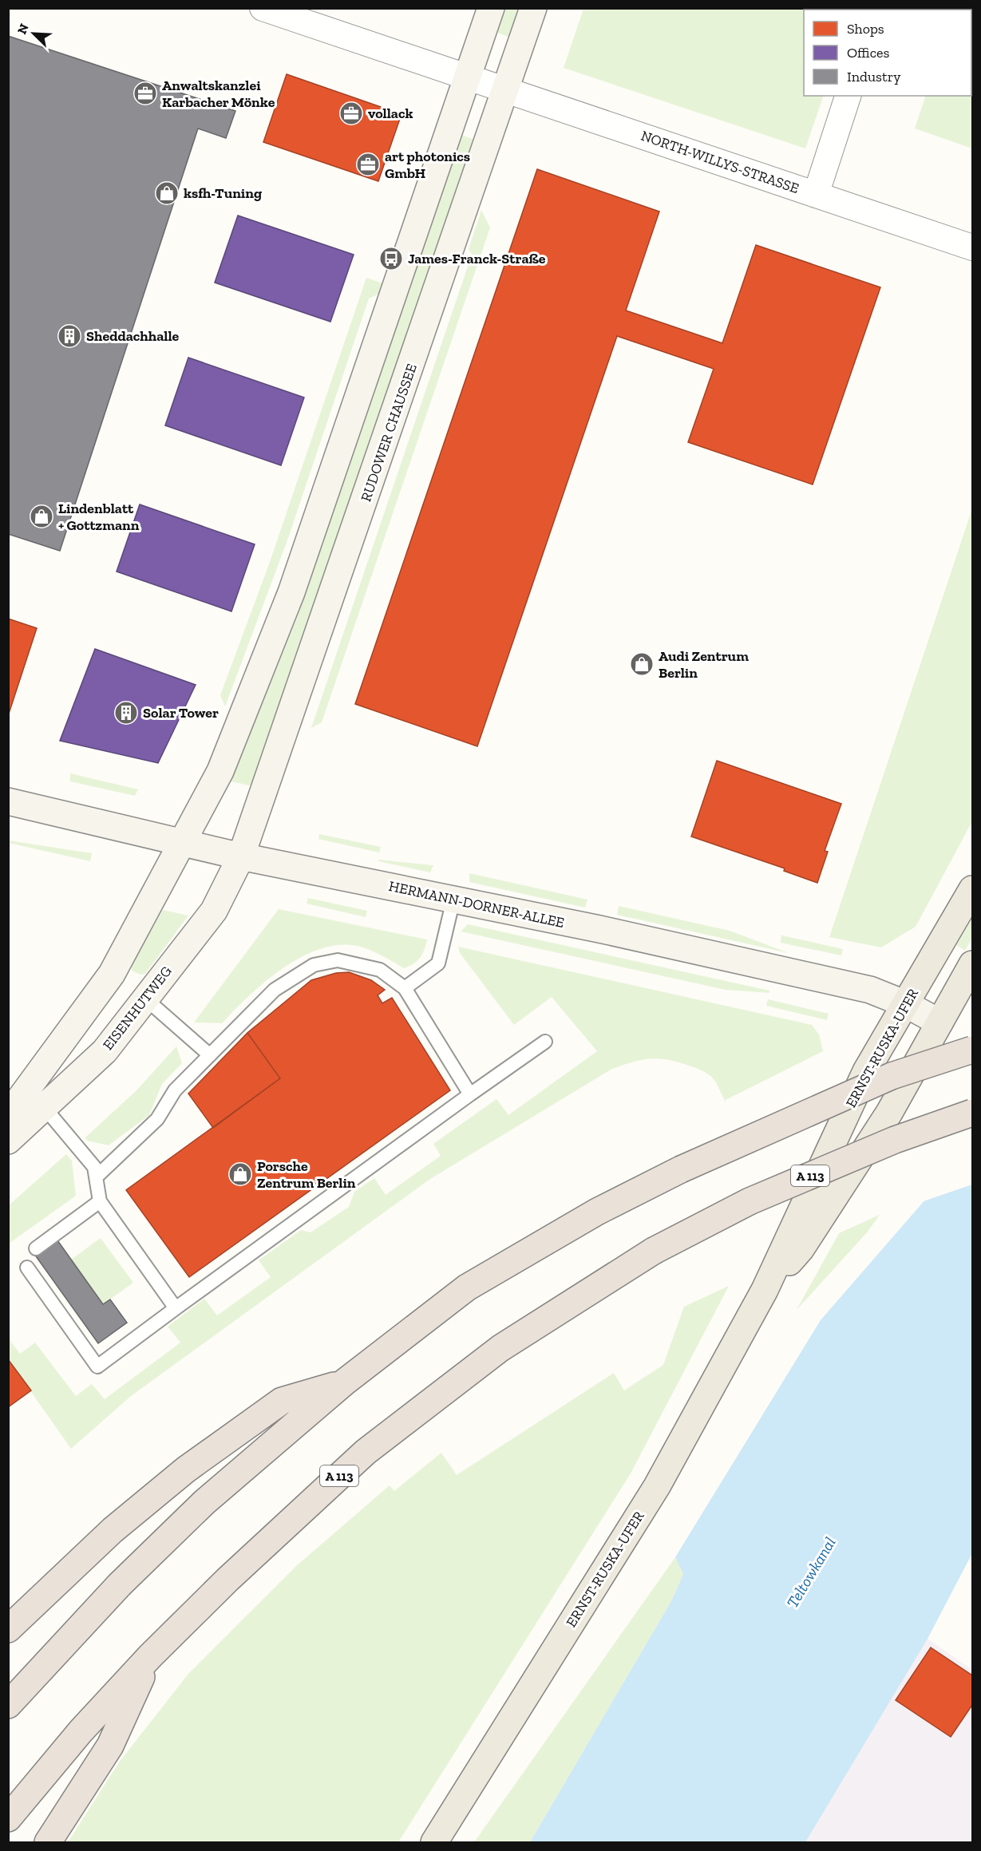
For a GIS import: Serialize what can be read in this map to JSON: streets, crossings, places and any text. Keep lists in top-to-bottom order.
{
  "streets": {
    "highway": ["A 113"],
    "main road": ["ERNST-RUSKA-UFER"],
    "street": [
      "NORTH-WILLYS-STRASSE",
      "RUDOWER CHAUSSEE",
      "HERMANN-DORNER-ALLEE",
      "EISENHUTWEG"
    ]
  },
  "crossings": [
    ["NORTH-WILLYS-STRASSE", "RUDOWER CHAUSSEE"],
    ["RUDOWER CHAUSSEE", "HERMANN-DORNER-ALLEE"],
    ["RUDOWER CHAUSSEE", "EISENHUTWEG"],
    ["HERMANN-DORNER-ALLEE", "EISENHUTWEG"],
    ["HERMANN-DORNER-ALLEE", "ERNST-RUSKA-UFER"]
  ],
  "water": ["Teltowkanal"],
  "places": {
    "office": ["Anwaltskanzlei Karbacher Mönke", "vollack", "art photonics GmbH"],
    "shop": [
      "ksfh-Tuning",
      "Lindenblatt + Gottzmann",
      "Audi Zentrum Berlin",
      "Porsche Zentrum Berlin"
    ],
    "bus stop": ["James-Franck-Straße"],
    "building": ["Sheddachhalle", "Solar Tower"]
  },
  "legend": ["Shops", "Offices", "Industry"],
  "north": "top left"
}
